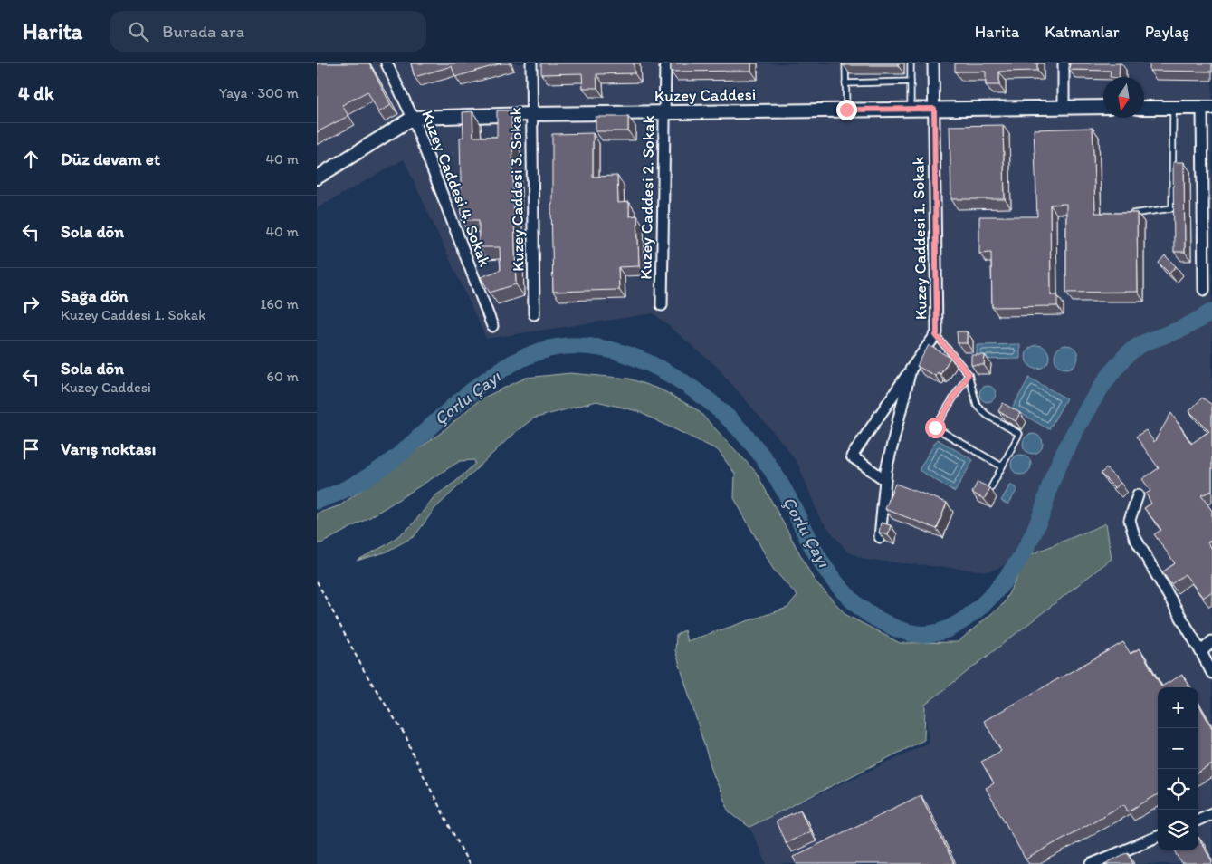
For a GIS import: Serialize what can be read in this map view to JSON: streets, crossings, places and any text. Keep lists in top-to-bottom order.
{
  "streets": {
    "street": [
      "Kuzey Caddesi",
      "Kuzey Caddesi 4. Sokak",
      "Kuzey Caddesi 3. Sokak",
      "Kuzey Caddesi 2. Sokak",
      "Kuzey Caddesi 1. Sokak"
    ]
  },
  "crossings": [
    ["Kuzey Caddesi", "Kuzey Caddesi 4. Sokak"],
    ["Kuzey Caddesi", "Kuzey Caddesi 3. Sokak"],
    ["Kuzey Caddesi", "Kuzey Caddesi 2. Sokak"],
    ["Kuzey Caddesi", "Kuzey Caddesi 1. Sokak"]
  ],
  "water": ["Çorlu Çayı"],
  "north": "bottom",
  "page": {
    "header": "Harita",
    "search": "Burada ara",
    "nav": ["Harita", "Katmanlar", "Paylaş"],
    "heading": ["4 dk", "Yaya · 300 m"],
    "list": [
      ["Düz devam et", "40 m"],
      ["Sola dön", "40 m"],
      ["Sağa dön", "Kuzey Caddesi 1. Sokak", "160 m"],
      ["Sola dön", "Kuzey Caddesi", "60 m"],
      "Varış noktası"
    ],
    "map_buttons": ["+", "−"]
  }
}
